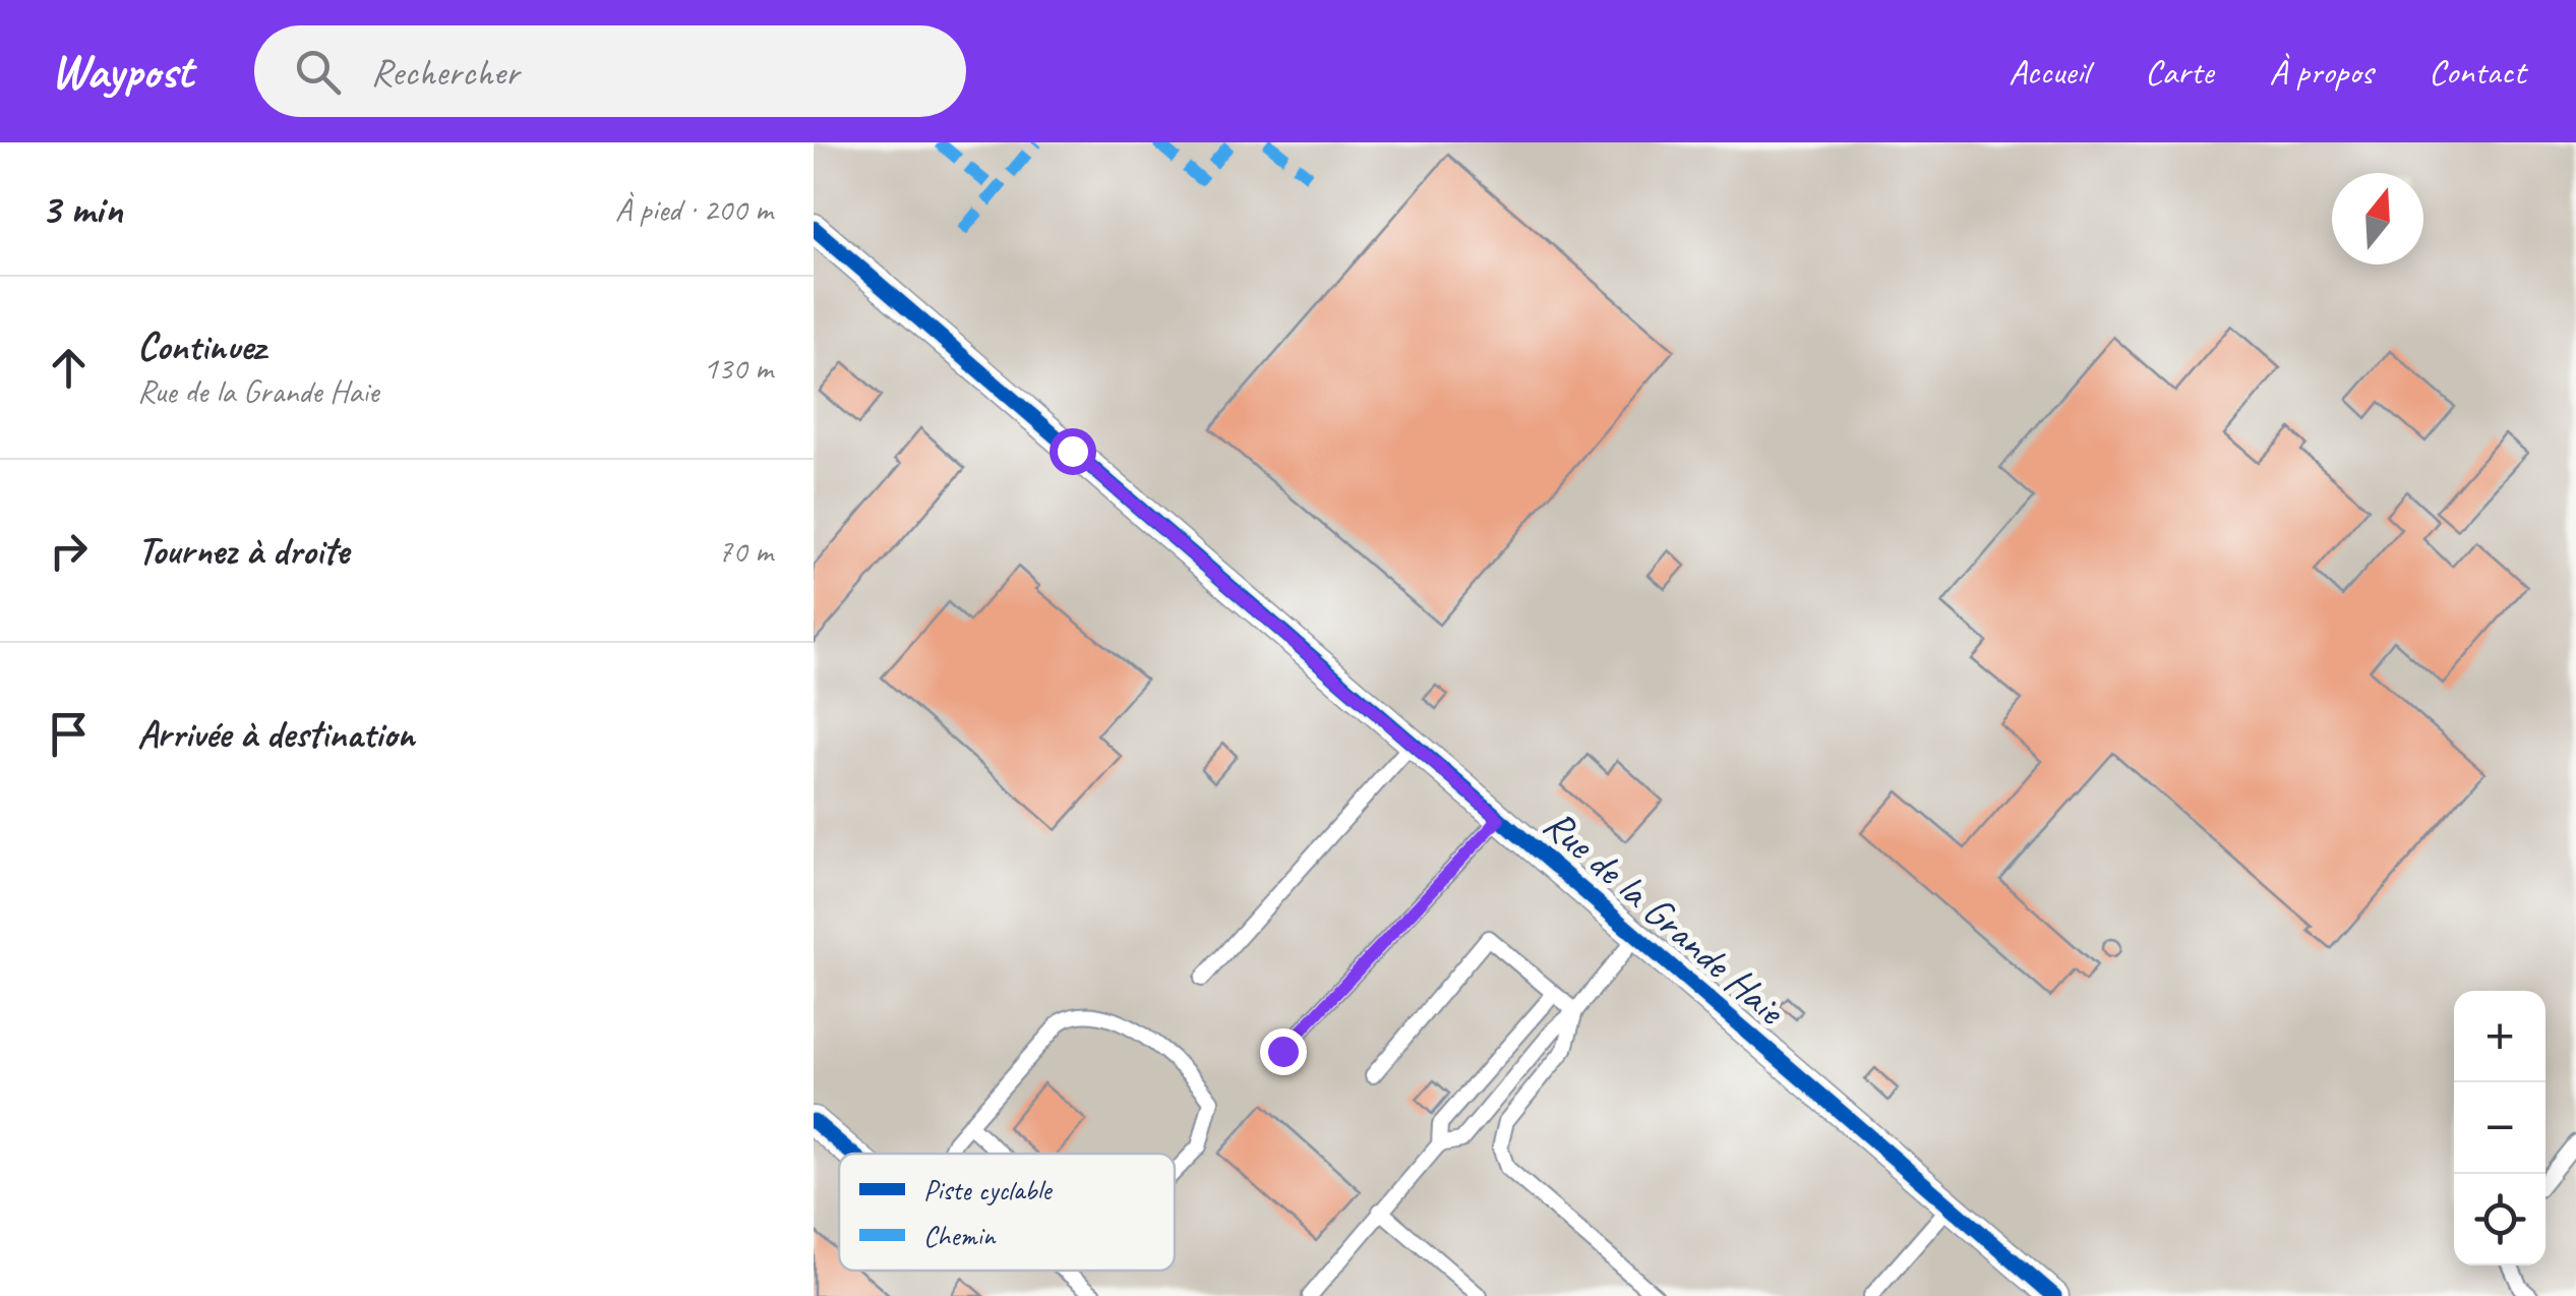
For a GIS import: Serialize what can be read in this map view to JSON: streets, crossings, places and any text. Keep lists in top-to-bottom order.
{
  "streets": {
    "street": ["Rue de la Grande Haie"]
  },
  "legend": ["Piste cyclable", "Chemin"],
  "north": "top",
  "page": {
    "header": "Waypost",
    "search": "Rechercher",
    "nav": [
      "Accueil",
      "Carte",
      "À propos",
      "Contact"
    ],
    "heading": ["3 min", "À pied · 200 m"],
    "list": [
      ["Continuez", "Rue de la Grande Haie", "130 m"],
      ["Tournez à droite", "70 m"],
      "Arrivée à destination"
    ],
    "map_buttons": ["+", "−"]
  }
}
